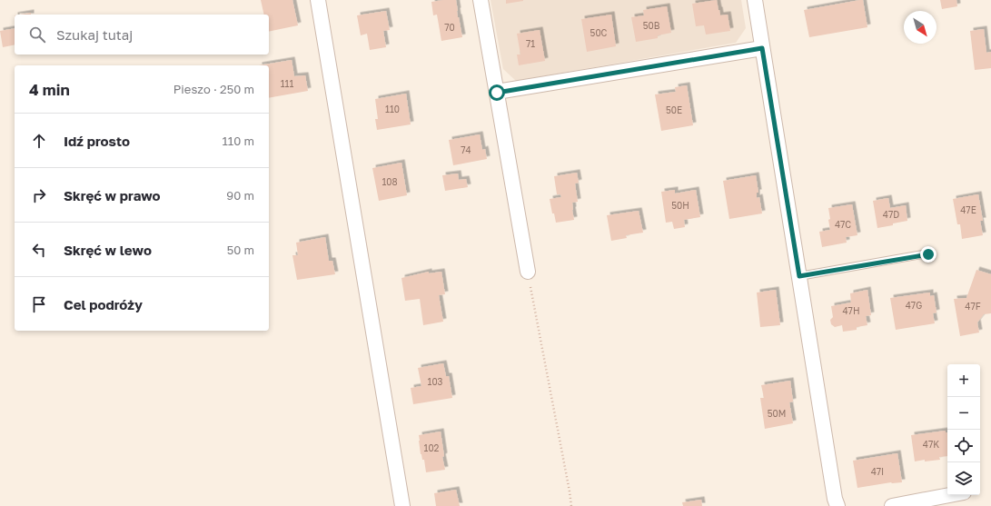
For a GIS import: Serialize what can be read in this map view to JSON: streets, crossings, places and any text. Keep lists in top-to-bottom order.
{
  "house_numbers": [
    "50B",
    "70",
    "50C",
    "71",
    "111",
    "110",
    "50E",
    "74",
    "108",
    "50H",
    "47E",
    "47D",
    "47C",
    "47G",
    "47F",
    "47H",
    "103",
    "50M",
    "47K",
    "102",
    "47I"
  ],
  "north": "bottom right",
  "page": {
    "search": "Szukaj tutaj",
    "heading": ["4 min", "Pieszo · 250 m"],
    "list": [
      ["Idź prosto", "110 m"],
      ["Skręć w prawo", "90 m"],
      ["Skręć w lewo", "50 m"],
      "Cel podróży"
    ],
    "map_buttons": ["+", "−"]
  }
}
